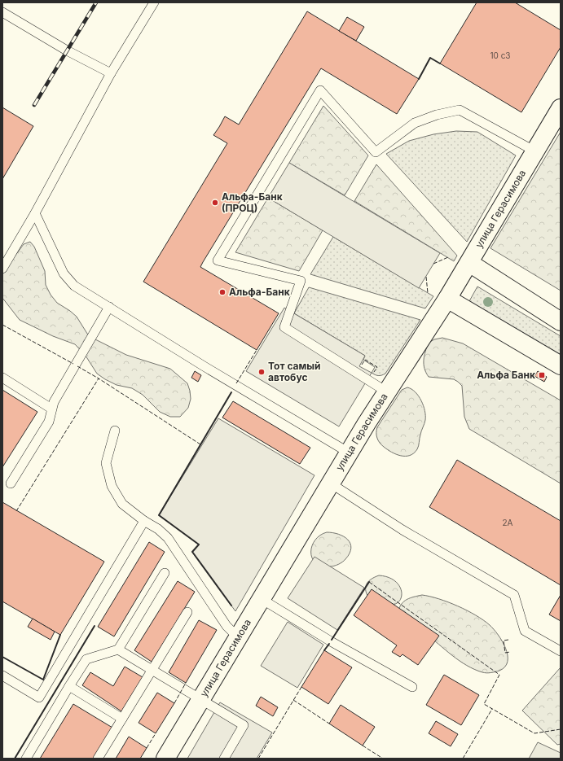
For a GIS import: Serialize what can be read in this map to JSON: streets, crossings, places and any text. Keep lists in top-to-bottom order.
{
  "streets": {
    "street": ["улица Герасимова"]
  },
  "places": {
    "other": ["Альфа-Банк (ПРОЦ)", "Альфа-Банк", "Тот самый автобус"],
    "transit": ["Альфа Банк"]
  },
  "house_numbers": ["10 с3", "2А"]
}
